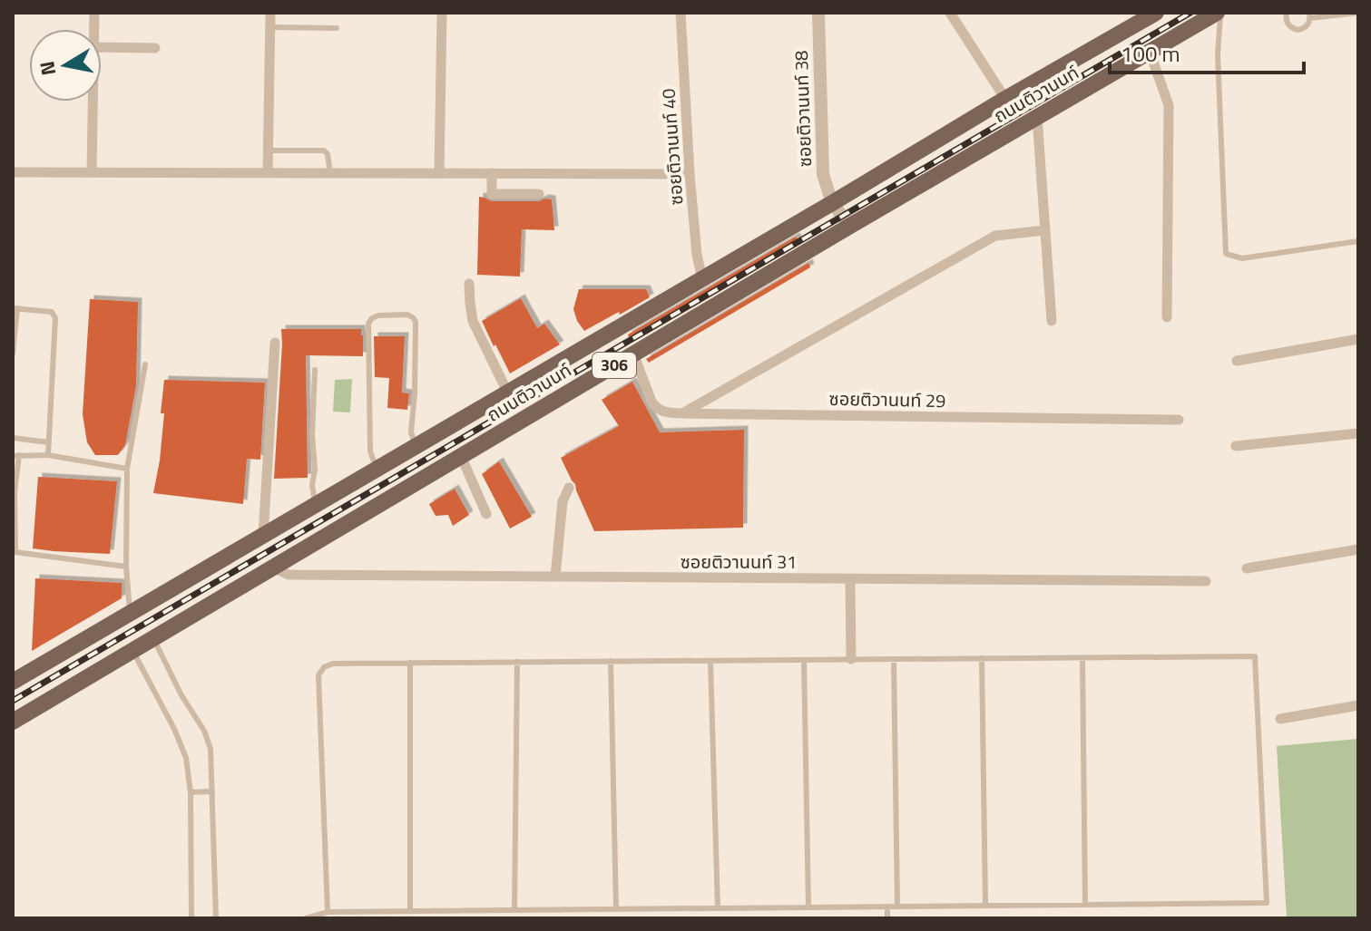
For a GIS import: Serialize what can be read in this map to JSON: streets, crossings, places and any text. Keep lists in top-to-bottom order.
{
  "streets": {
    "main road": ["ถนนติวานนท์", "306"],
    "street": [
      "ซอยติวานนท์ 38",
      "ซอยติวานนท์ 40",
      "ซอยติวานนท์ 29",
      "ซอยติวานนท์ 31"
    ]
  },
  "crossings": [
    ["ถนนติวานนท์", "ซอยติวานนท์ 38"],
    ["ถนนติวานนท์", "ซอยติวานนท์ 40"],
    ["ถนนติวานนท์", "ซอยติวานนท์ 29"],
    ["ถนนติวานนท์", "ซอยติวานนท์ 31"]
  ],
  "scale_bar": "100 m",
  "north": "left"
}
